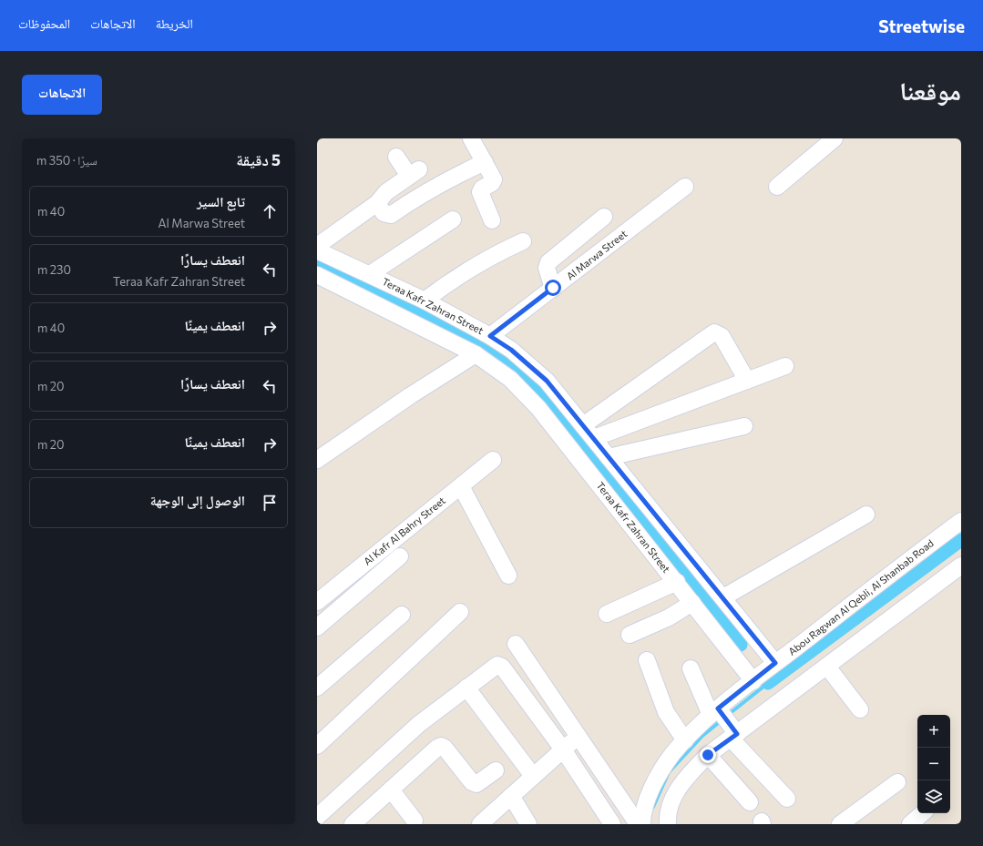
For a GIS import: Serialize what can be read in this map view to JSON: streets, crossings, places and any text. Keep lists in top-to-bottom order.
{
  "streets": {
    "street": [
      "Al Marwa Street",
      "Teraa Kafr Zahran Street",
      "Al Kafr Al Bahry Street",
      "Abou Ragwan Al Qebli, Al Shanbab Road"
    ]
  },
  "crossings": [
    ["Al Marwa Street", "Teraa Kafr Zahran Street"],
    ["Teraa Kafr Zahran Street", "Abou Ragwan Al Qebli, Al Shanbab Road"]
  ],
  "page": {
    "header": "Streetwise",
    "nav": ["الخريطة", "الاتجاهات", "المحفوظات"],
    "title": "موقعنا",
    "buttons": "الاتجاهات",
    "heading": ["5 دقيقة", "سيرًا · 350 m"],
    "list": [
      ["تابع السير", "Al Marwa Street", "40 m"],
      ["انعطف يسارًا", "Teraa Kafr Zahran Street", "230 m"],
      ["انعطف يمينًا", "40 m"],
      ["انعطف يسارًا", "20 m"],
      ["انعطف يمينًا", "20 m"],
      "الوصول إلى الوجهة"
    ],
    "map_buttons": ["+", "−"]
  }
}
